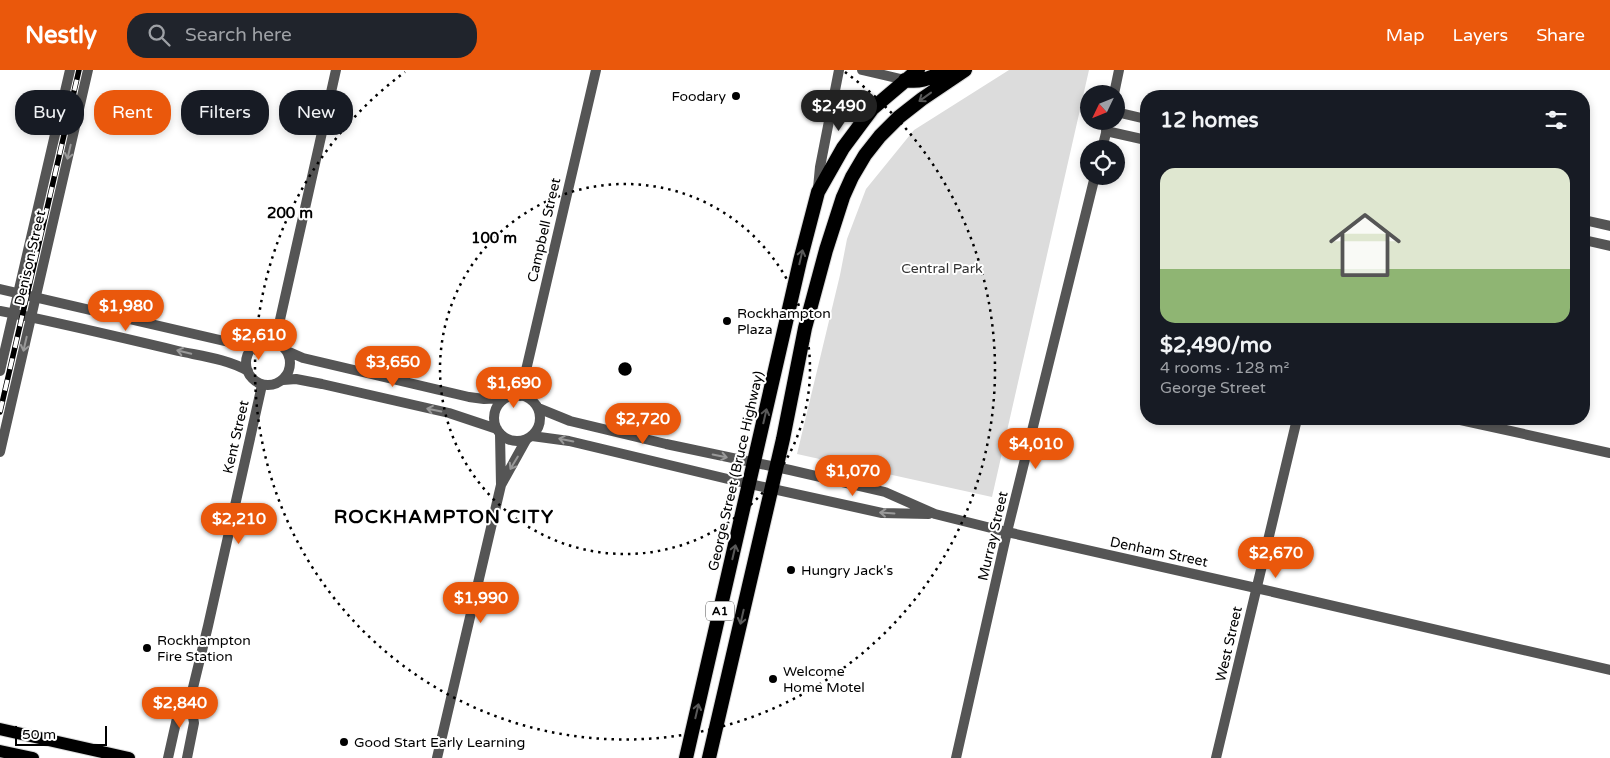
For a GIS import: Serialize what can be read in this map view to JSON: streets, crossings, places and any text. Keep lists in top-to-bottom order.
{
  "streets": {
    "highway": ["George Street (Bruce Highway)", "A1"],
    "street": [
      "Campbell Street",
      "Denison Street",
      "Kent Street",
      "Murray Street",
      "Denham Street",
      "West Street"
    ]
  },
  "crossings": [
    ["Campbell Street", "Denham Street"],
    ["George Street (Bruce Highway)", "Denham Street"],
    ["George Street (Bruce Highway)", "A1"],
    ["Murray Street", "Denham Street"],
    ["Denham Street", "A1"],
    ["Denham Street", "West Street"]
  ],
  "districts": ["ROCKHAMPTON CITY"],
  "parks": ["Central Park"],
  "places": [
    "Foodary",
    "Rockhampton Plaza",
    "Hungry Jack's",
    "Rockhampton Fire Station",
    "Welcome Home Motel",
    "Good Start Early Learning"
  ],
  "scale_bar": "50 m",
  "north": "bottom left",
  "page": {
    "header": "Nestly",
    "search": "Search here",
    "nav": ["Map", "Layers", "Share"],
    "price": [
      "$2,490",
      "$1,980",
      "$2,610",
      "$3,650",
      "$1,690",
      "$2,720",
      "$4,010",
      "$1,070",
      "$2,210",
      "$2,670",
      "$1,990",
      "$2,840"
    ],
    "chip": [
      "Buy",
      "Rent",
      "Filters",
      "New"
    ],
    "heading": "12 homes",
    "list": [
      {
        "name": "$2,490/mo",
        "note": "4 rooms · 128 m² · George Street"
      }
    ],
    "scale": "50 m"
  },
  "rings": ["200 m", "100 m"]
}
